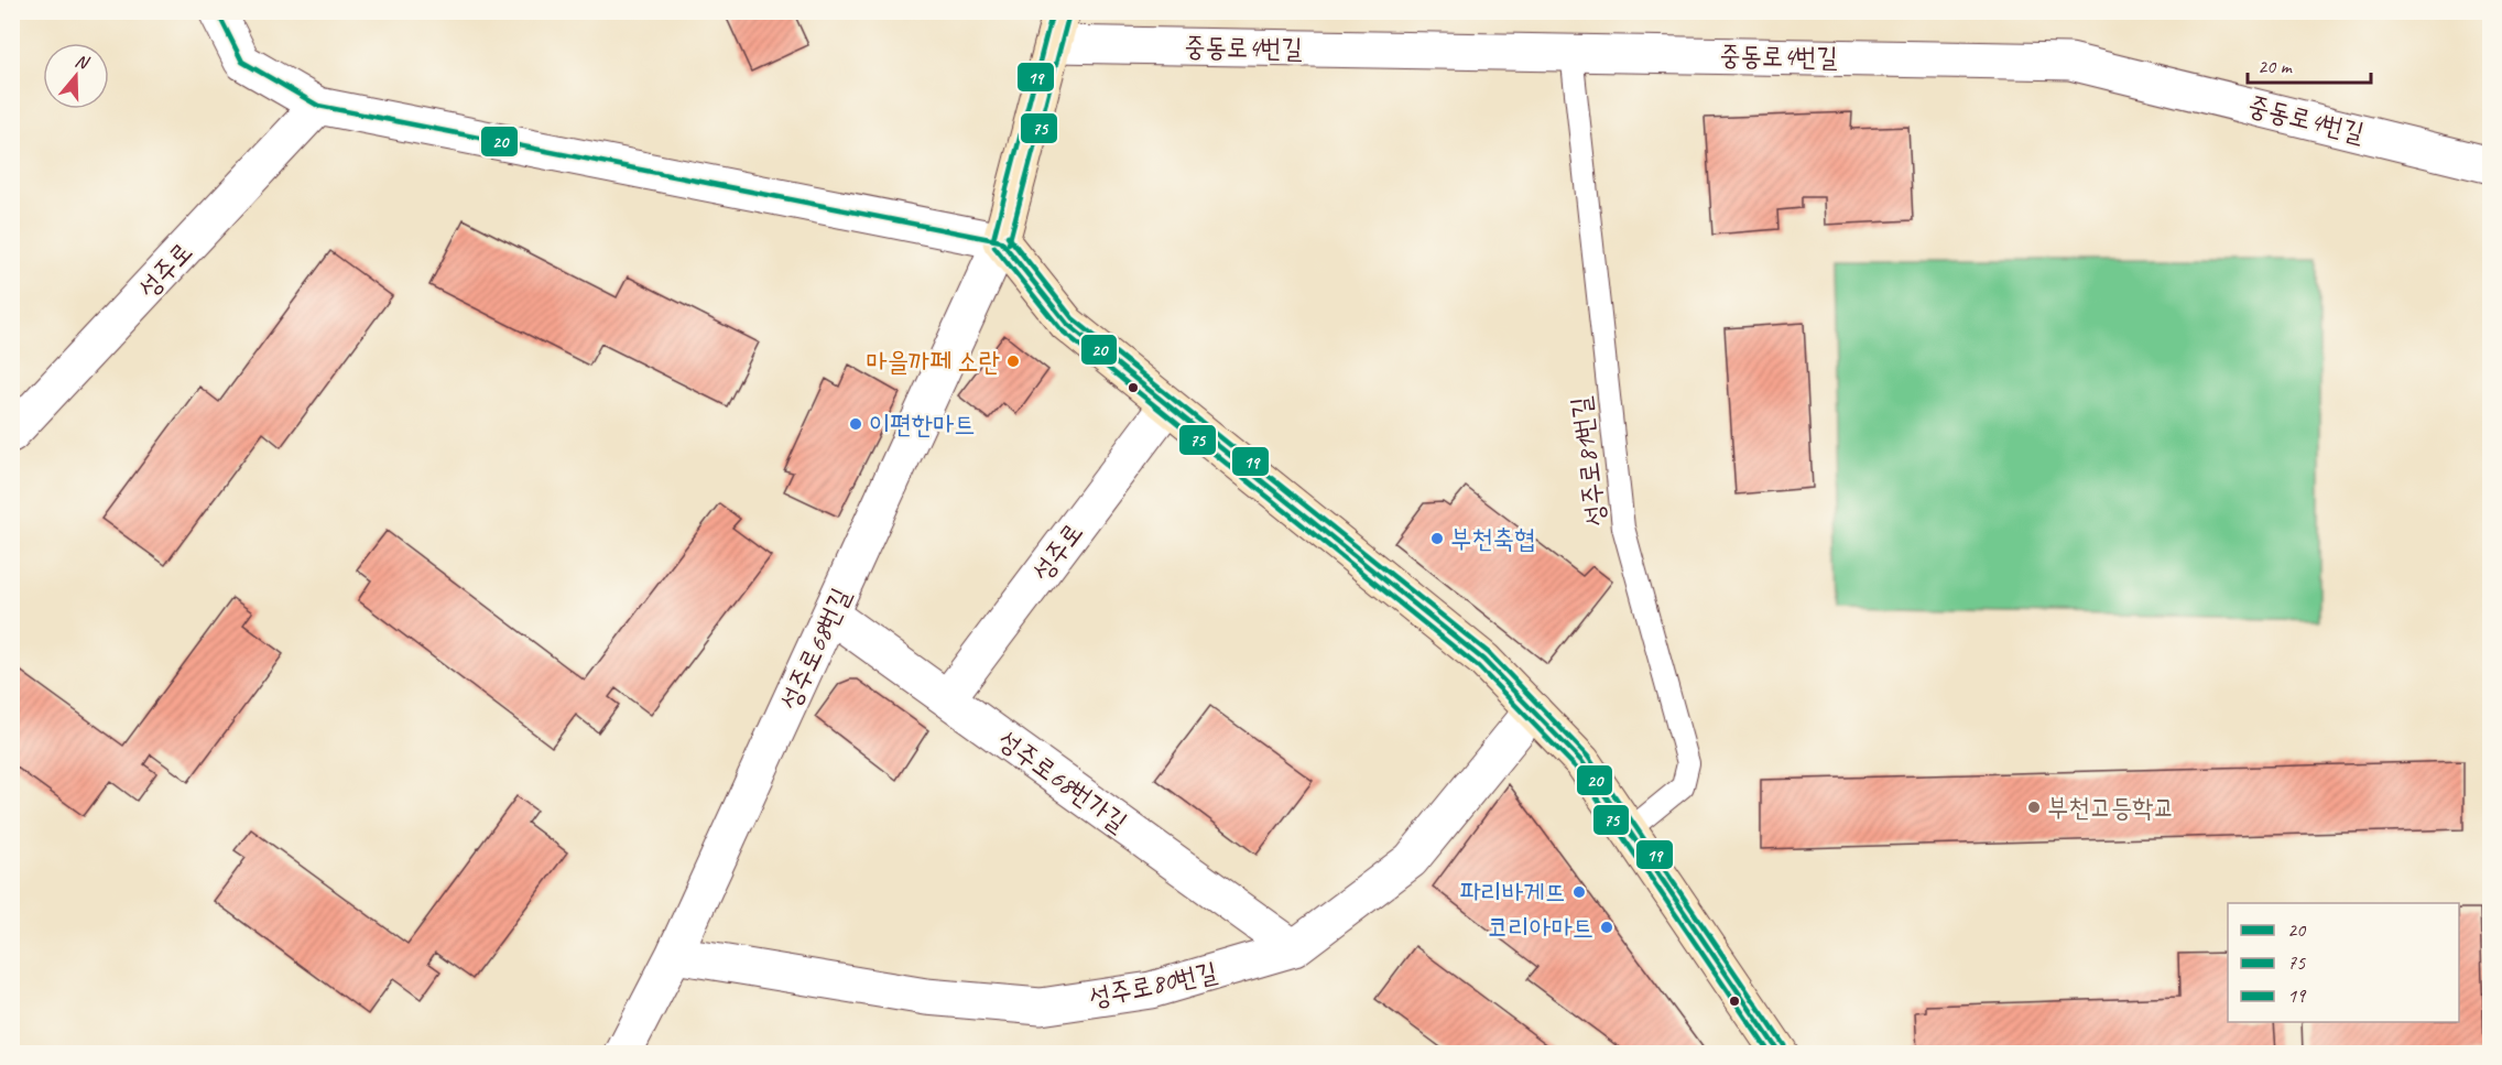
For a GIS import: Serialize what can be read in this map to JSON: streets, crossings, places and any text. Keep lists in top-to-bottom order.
{
  "streets": {
    "street": [
      "중동로4번길",
      "성주로",
      "성주로68번길",
      "성주로68번가길",
      "성주로80번길"
    ],
    "lane": ["성주로81번길"]
  },
  "crossings": [
    ["중동로4번길", "성주로81번길"],
    ["성주로", "성주로68번가길"],
    ["성주로68번길", "성주로68번가길"],
    ["성주로68번길", "성주로80번길"],
    ["성주로68번가길", "성주로80번길"]
  ],
  "places": [
    "마을까페 소란",
    "이편한마트",
    "부천축협",
    "부천고등학교",
    "파리바게뜨",
    "코리아마트"
  ],
  "lines": ["transit line 20", "transit line 19", "transit line 75"],
  "legend": ["20", "75", "19"],
  "scale_bar": "20 m",
  "north": "top"
}
